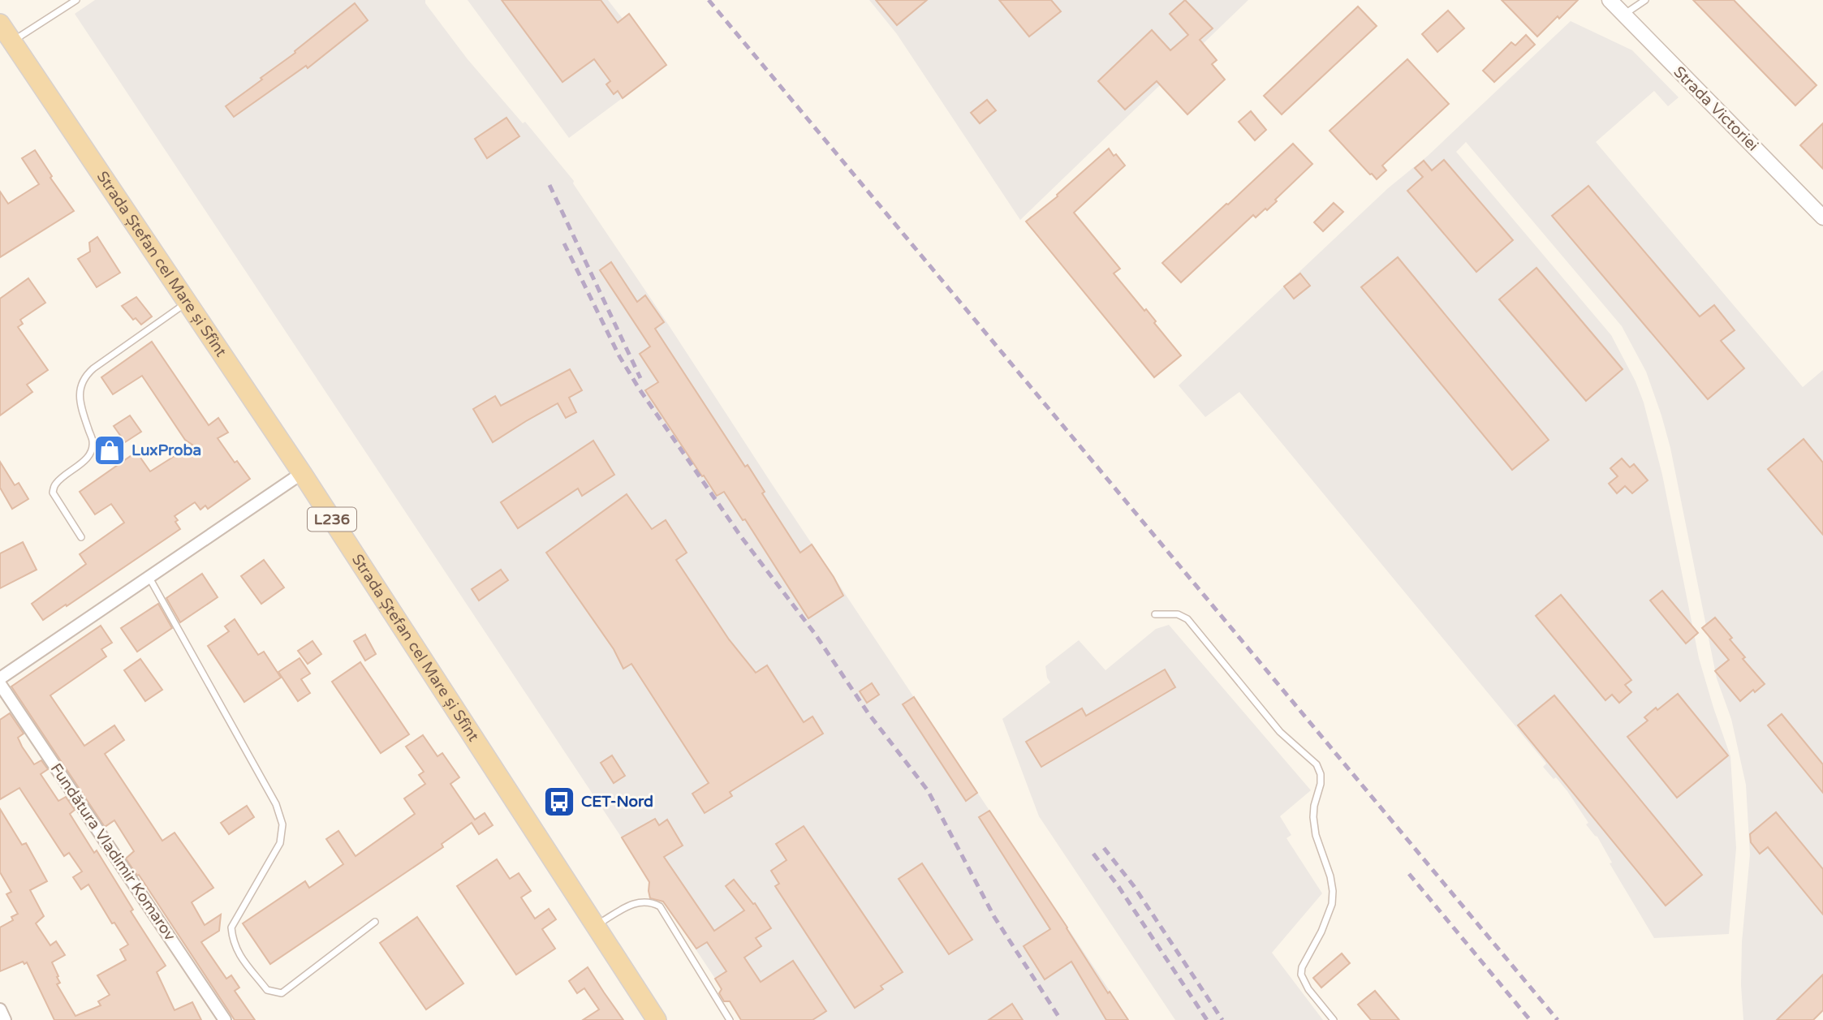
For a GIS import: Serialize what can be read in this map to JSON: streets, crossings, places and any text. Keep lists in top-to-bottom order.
{
  "streets": {
    "main road": ["Strada Ștefan cel Mare și Sfînt", "L236"],
    "street": ["Strada Victoriei", "Fundătura Vladimir Komarov"]
  },
  "places": {
    "shop": ["LuxProba"],
    "bus stop": ["CET-Nord"]
  }
}
